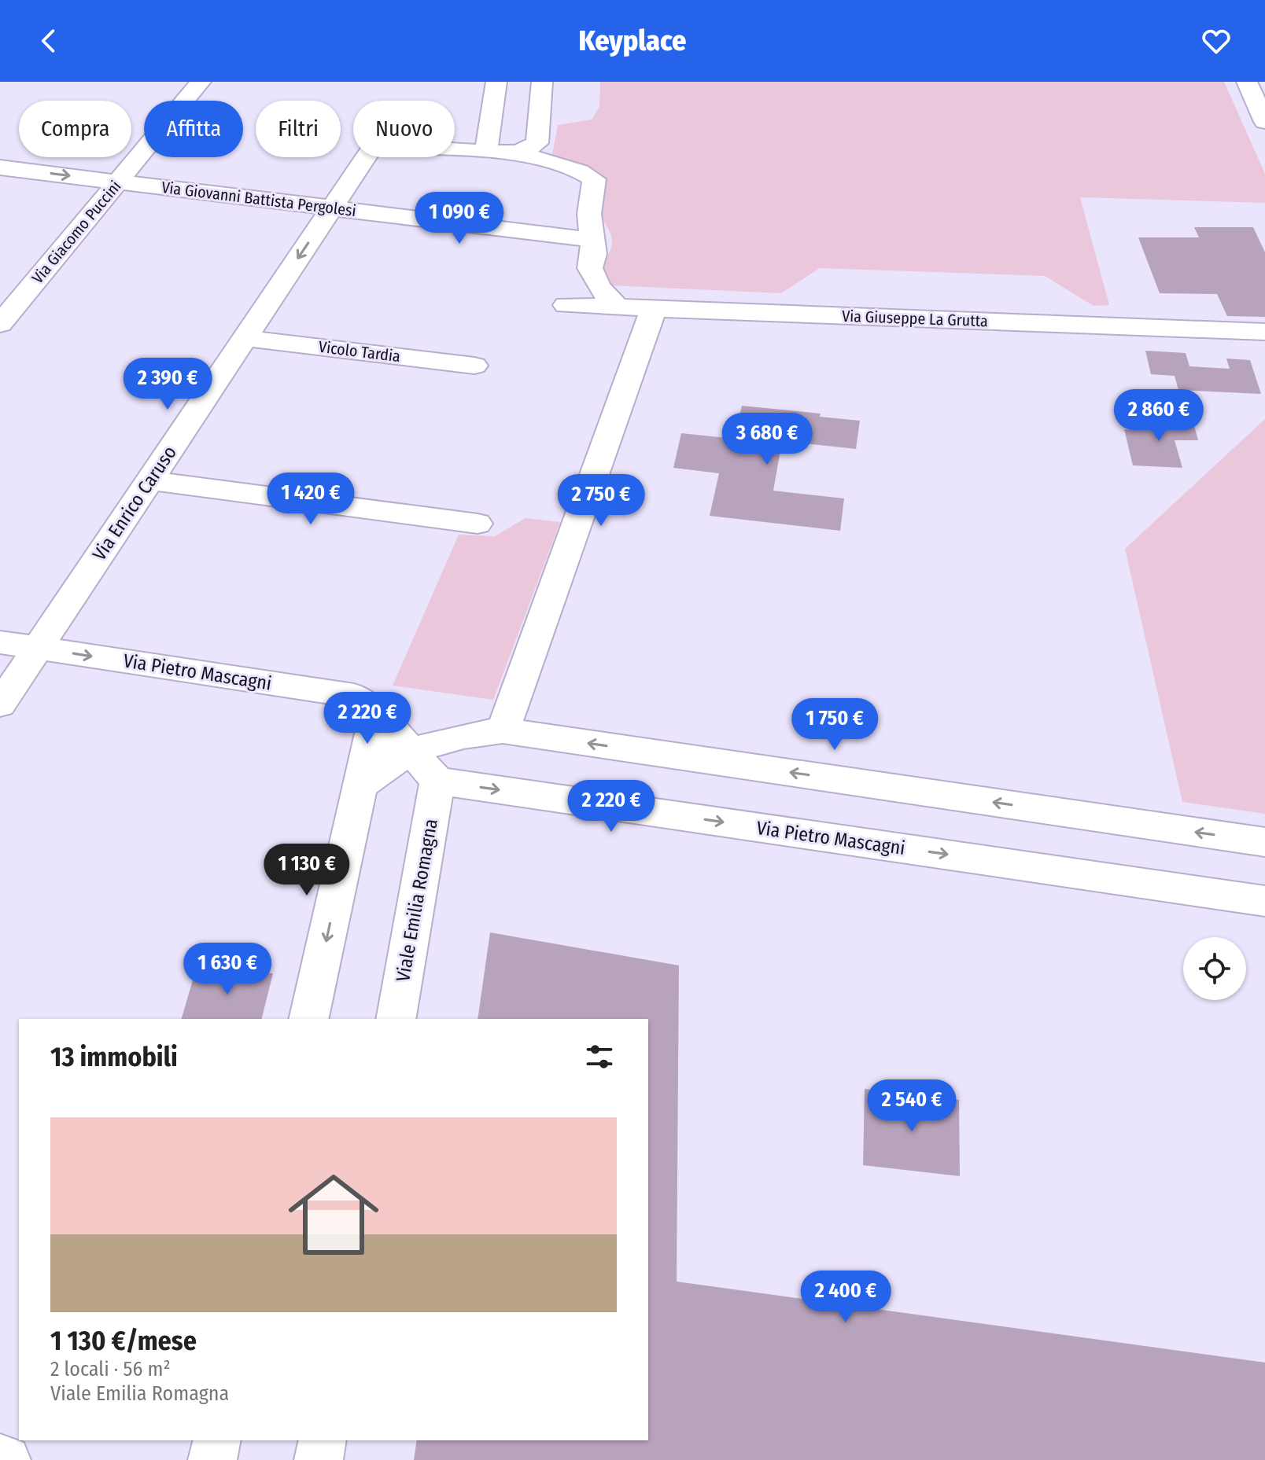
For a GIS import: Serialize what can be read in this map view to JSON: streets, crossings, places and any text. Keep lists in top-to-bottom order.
{
  "streets": {
    "street": [
      "Via Giovanni Battista Pergolesi",
      "Via Giacomo Puccini",
      "Via Giuseppe La Grutta",
      "Vicolo Tardia",
      "Via Enrico Caruso",
      "Via Pietro Mascagni",
      "Viale Emilia Romagna"
    ]
  },
  "crossings": [
    ["Via Giovanni Battista Pergolesi", "Via Giacomo Puccini"],
    ["Via Giovanni Battista Pergolesi", "Via Enrico Caruso"],
    ["Vicolo Tardia", "Via Enrico Caruso"],
    ["Via Enrico Caruso", "Via Pietro Mascagni"],
    ["Via Pietro Mascagni", "Viale Emilia Romagna"]
  ],
  "page": {
    "header": "Keyplace",
    "chip": [
      "Compra",
      "Affitta",
      "Filtri",
      "Nuovo"
    ],
    "price": [
      "1 090 €",
      "2 390 €",
      "2 860 €",
      "3 680 €",
      "1 420 €",
      "2 750 €",
      "2 220 €",
      "1 750 €",
      "2 220 €",
      "1 130 €",
      "1 630 €",
      "2 540 €",
      "2 400 €"
    ],
    "heading": "13 immobili",
    "list": [
      {
        "name": "1 130 €/mese",
        "note": "2 locali · 56 m² · Viale Emilia Romagna"
      }
    ]
  }
}
